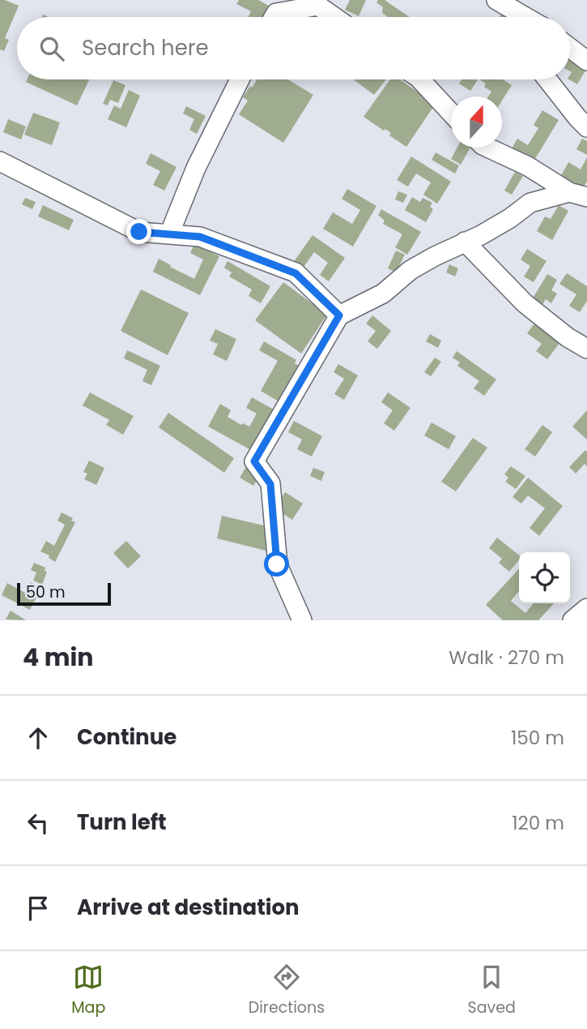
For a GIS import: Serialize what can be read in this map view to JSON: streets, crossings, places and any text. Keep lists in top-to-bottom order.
{
  "scale_bar": "50 m",
  "north": "top",
  "page": {
    "search": "Search here",
    "scale": "50 m",
    "heading": ["4 min", "Walk · 270 m"],
    "list": [
      ["Continue", "150 m"],
      ["Turn left", "120 m"],
      "Arrive at destination"
    ],
    "nav": ["Map", "Directions", "Saved"]
  }
}
